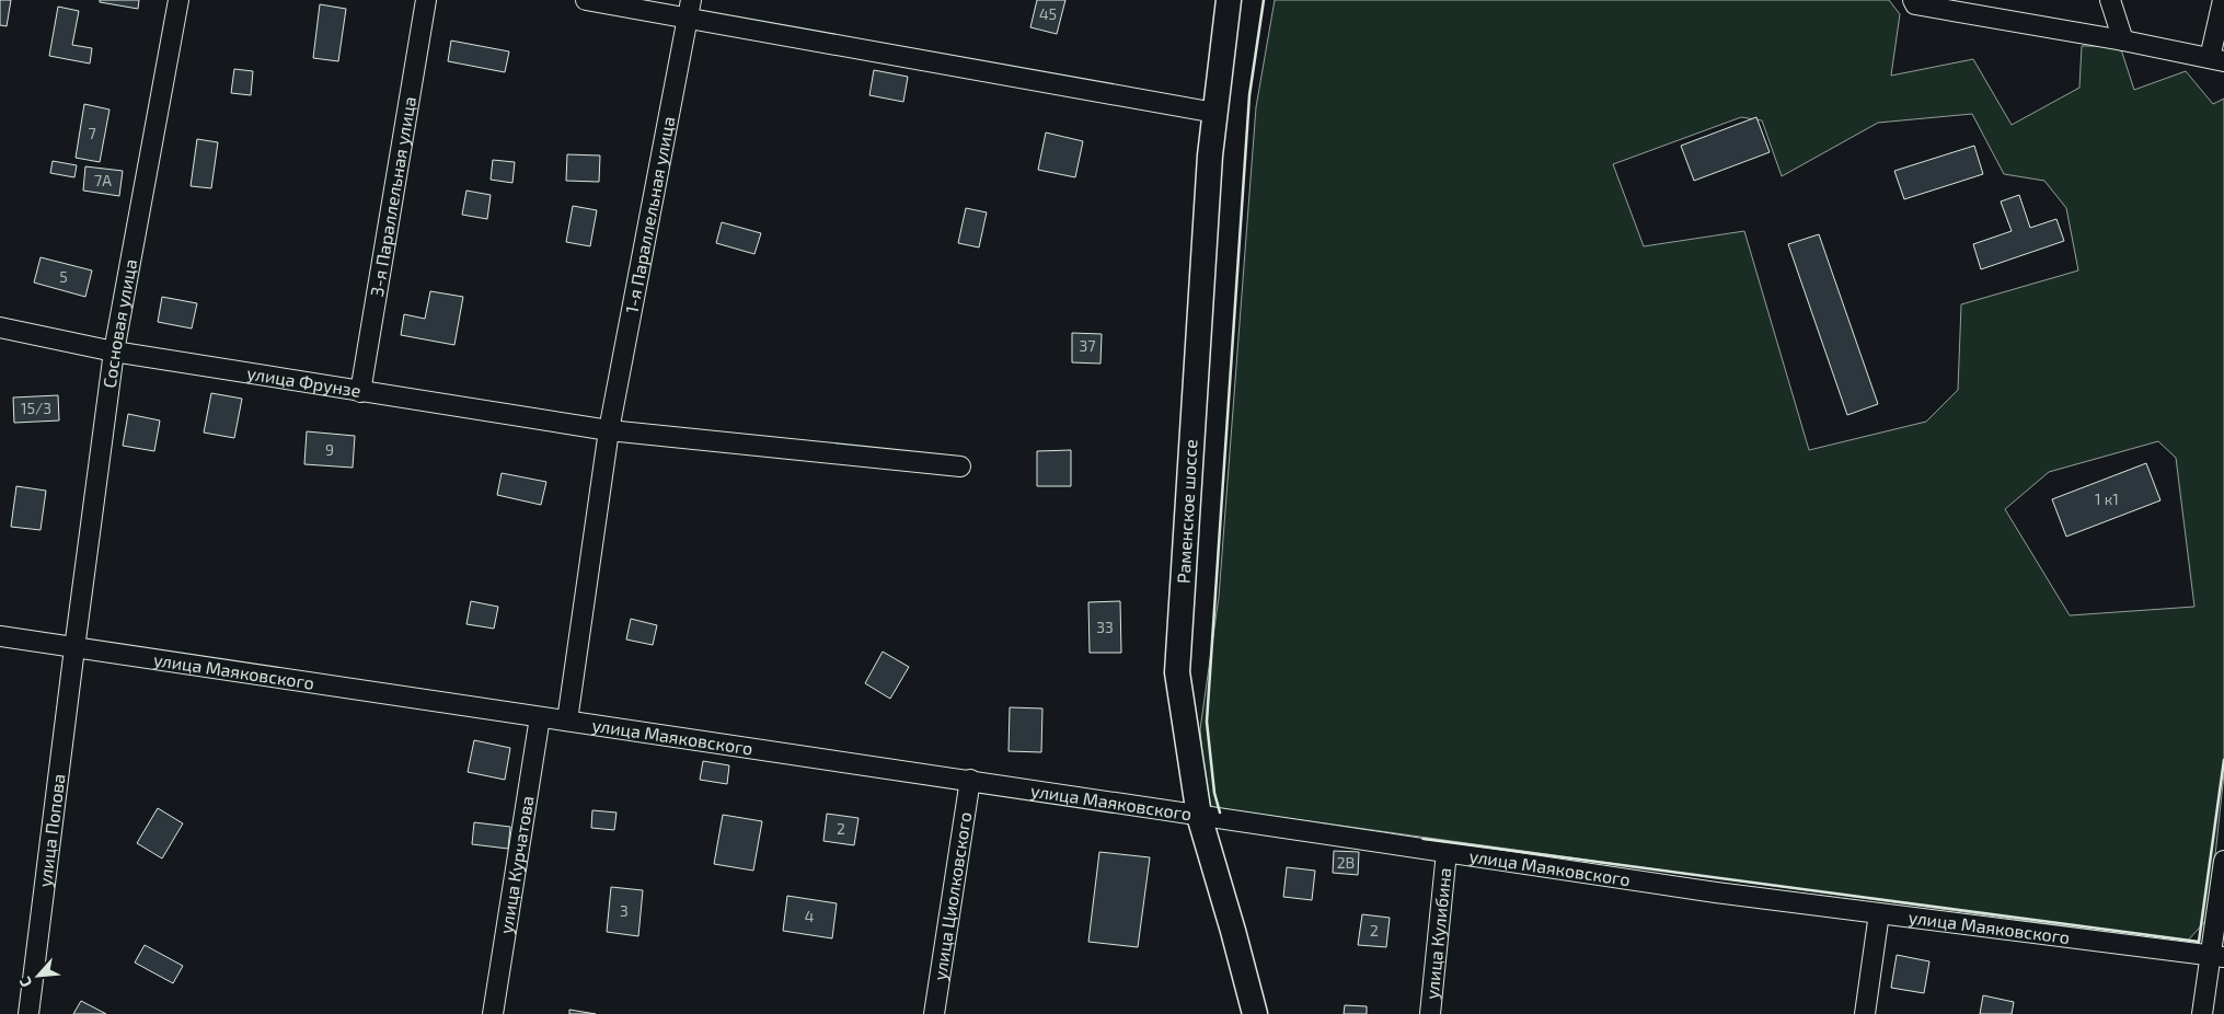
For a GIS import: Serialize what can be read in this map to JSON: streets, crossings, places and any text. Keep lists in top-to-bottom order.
{
  "streets": {
    "main road": ["Раменское шоссе"],
    "street": [
      "3-я Параллельная улица",
      "1-я Параллельная улица",
      "Сосновая улица",
      "улица Фрунзе",
      "улица Маяковского",
      "улица Попова",
      "улица Курчатова",
      "улица Циолковского",
      "улица Кулибина"
    ]
  },
  "crossings": [
    ["3-я Параллельная улица", "улица Фрунзе"],
    ["1-я Параллельная улица", "улица Фрунзе"],
    ["Сосновая улица", "улица Фрунзе"],
    ["Сосновая улица", "улица Маяковского"],
    ["Сосновая улица", "улица Попова"],
    ["Раменское шоссе", "улица Маяковского"],
    ["улица Маяковского", "улица Попова"],
    ["улица Маяковского", "улица Курчатова"],
    ["улица Маяковского", "улица Циолковского"],
    ["улица Маяковского", "улица Кулибина"]
  ],
  "house_numbers": [
    "45",
    "7",
    "7А",
    "5",
    "37",
    "15/3",
    "9",
    "1 к1",
    "33",
    "2",
    "2В",
    "3",
    "4",
    "2"
  ],
  "north": "bottom left"
}
